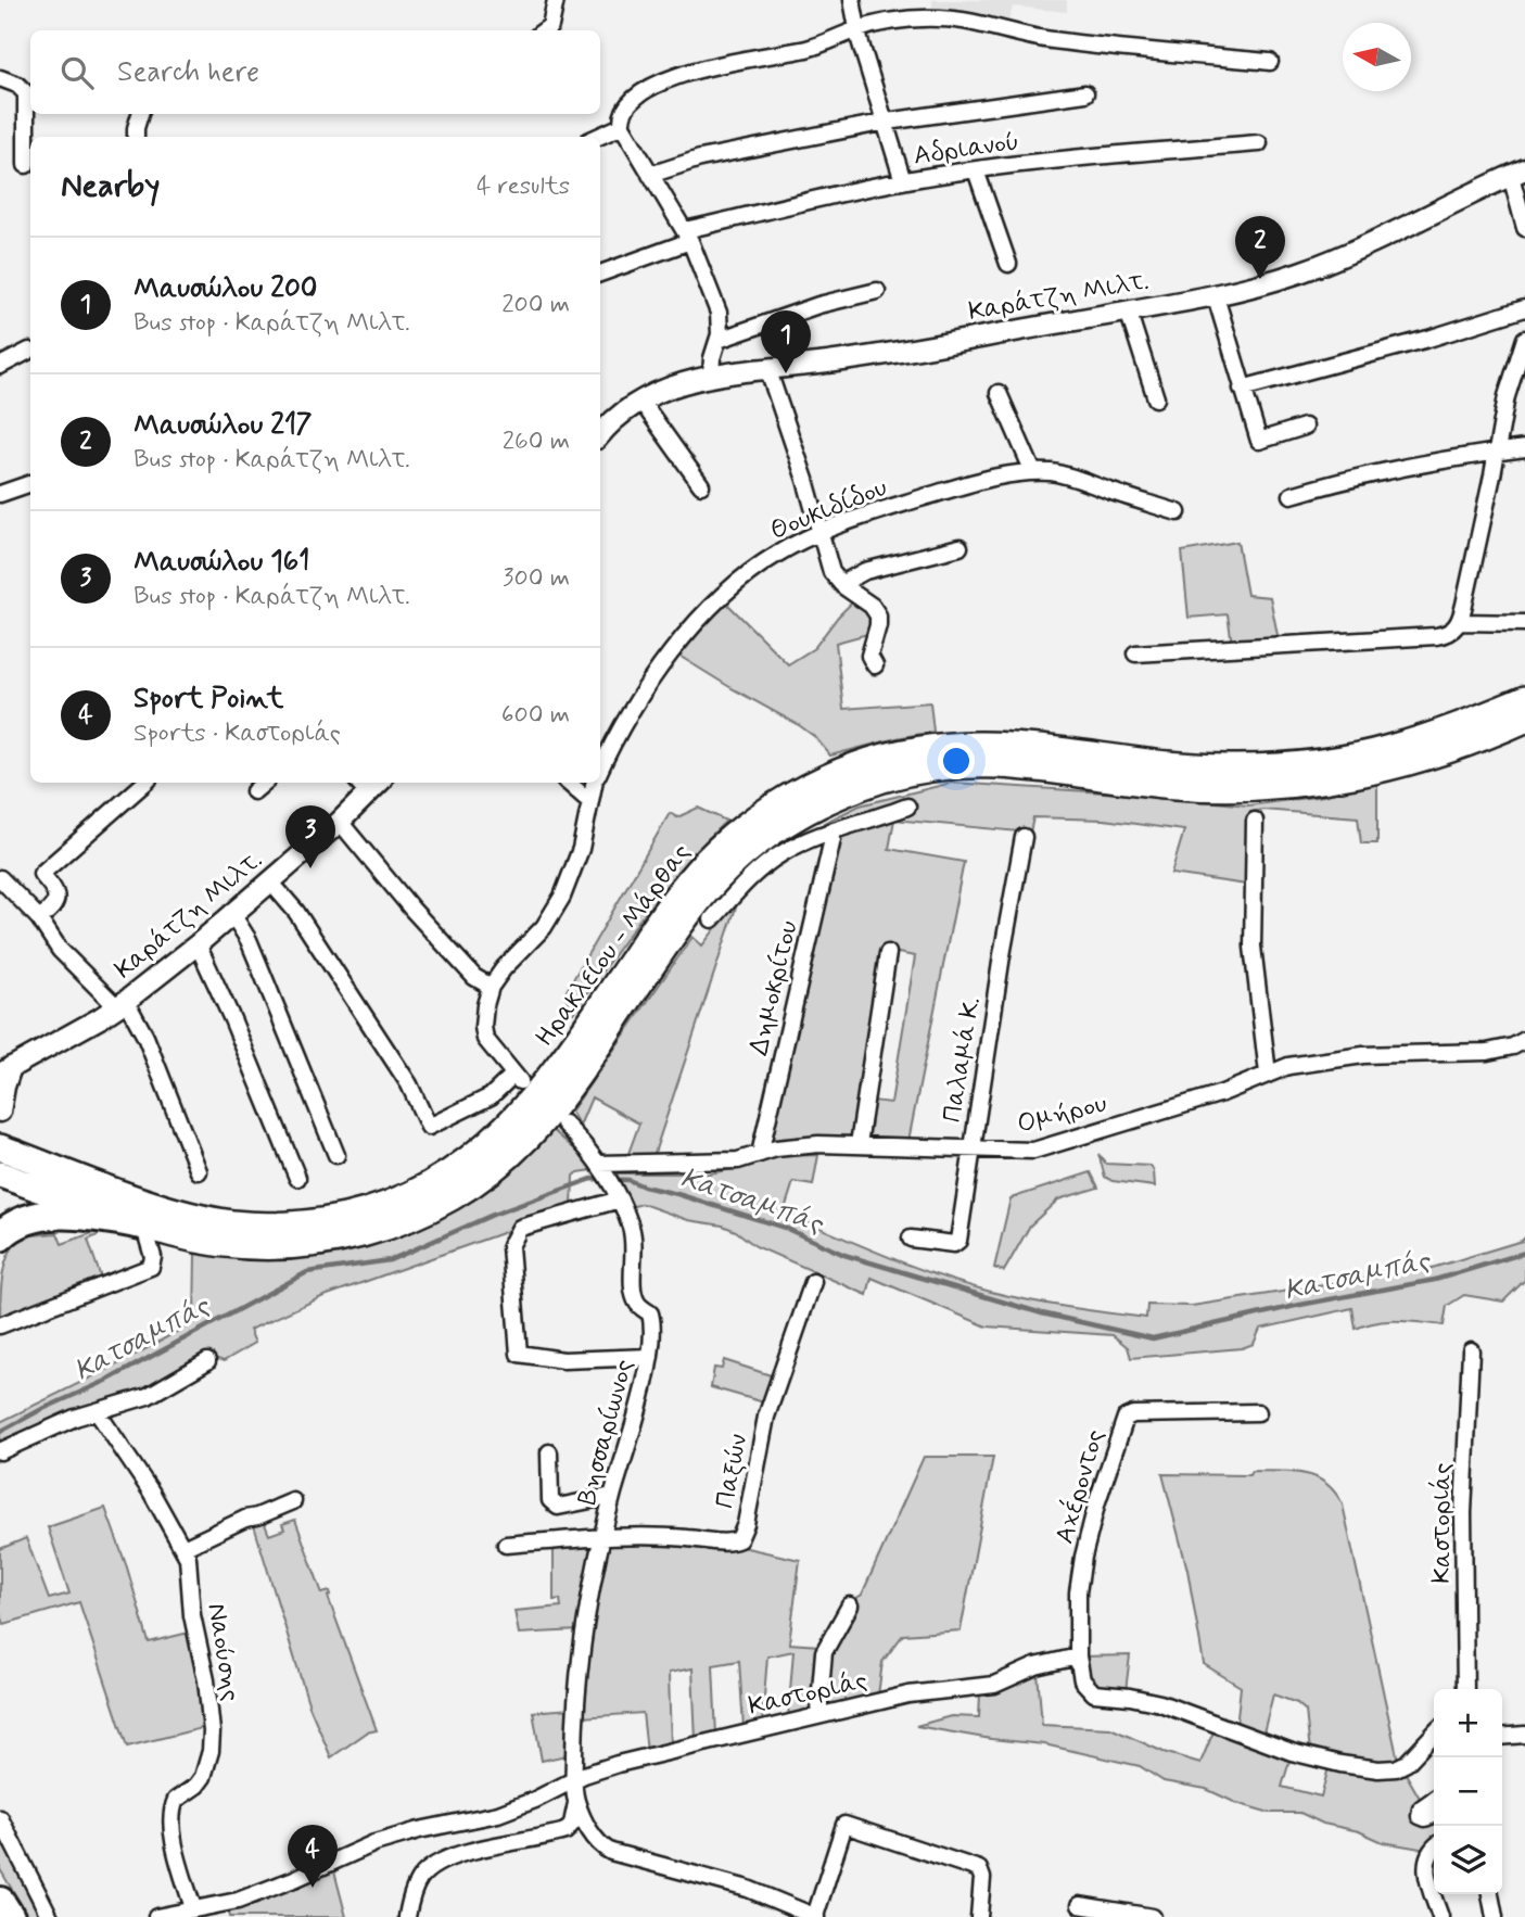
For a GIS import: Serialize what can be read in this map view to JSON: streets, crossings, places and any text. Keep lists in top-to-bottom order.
{
  "streets": {
    "main road": ["Ηρακλείου - Μάρθας"],
    "street": [
      "Αδριανού",
      "Καράτζη Μιλτ.",
      "Θουκιδίδου",
      "Δημοκρίτου",
      "Παλαμά Κ.",
      "Ομήρου",
      "Βησσαρίωνος",
      "Παξών",
      "Αχέροντος",
      "Καστοριάς",
      "Ναούσης"
    ]
  },
  "crossings": [
    ["Καράτζη Μιλτ.", "Θουκιδίδου"],
    ["Δημοκρίτου", "Ομήρου"],
    ["Παλαμά Κ.", "Ομήρου"],
    ["Ομήρου", "Βησσαρίωνος"],
    ["Βησσαρίωνος", "Παξών"],
    ["Βησσαρίωνος", "Καστοριάς"],
    ["Αχέροντος", "Καστοριάς"],
    ["Καστοριάς", "Ναούσης"]
  ],
  "water": ["Κατσαμπάς"],
  "north": "left",
  "page": {
    "search": "Search here",
    "heading": ["Nearby", "4 results"],
    "pins": [
      "2",
      "1",
      "3",
      "4"
    ],
    "list": [
      {
        "mark": "1",
        "name": "Μαυσώλου 200",
        "note": "Bus stop · Καράτζη Μιλτ.",
        "value": "200 m"
      },
      {
        "mark": "2",
        "name": "Μαυσώλου 217",
        "note": "Bus stop · Καράτζη Μιλτ.",
        "value": "260 m"
      },
      {
        "mark": "3",
        "name": "Μαυσώλου 161",
        "note": "Bus stop · Καράτζη Μιλτ.",
        "value": "300 m"
      },
      {
        "mark": "4",
        "name": "Sport Point",
        "note": "Sports · Καστοριάς",
        "value": "600 m"
      }
    ],
    "map_buttons": ["+", "−"]
  }
}
